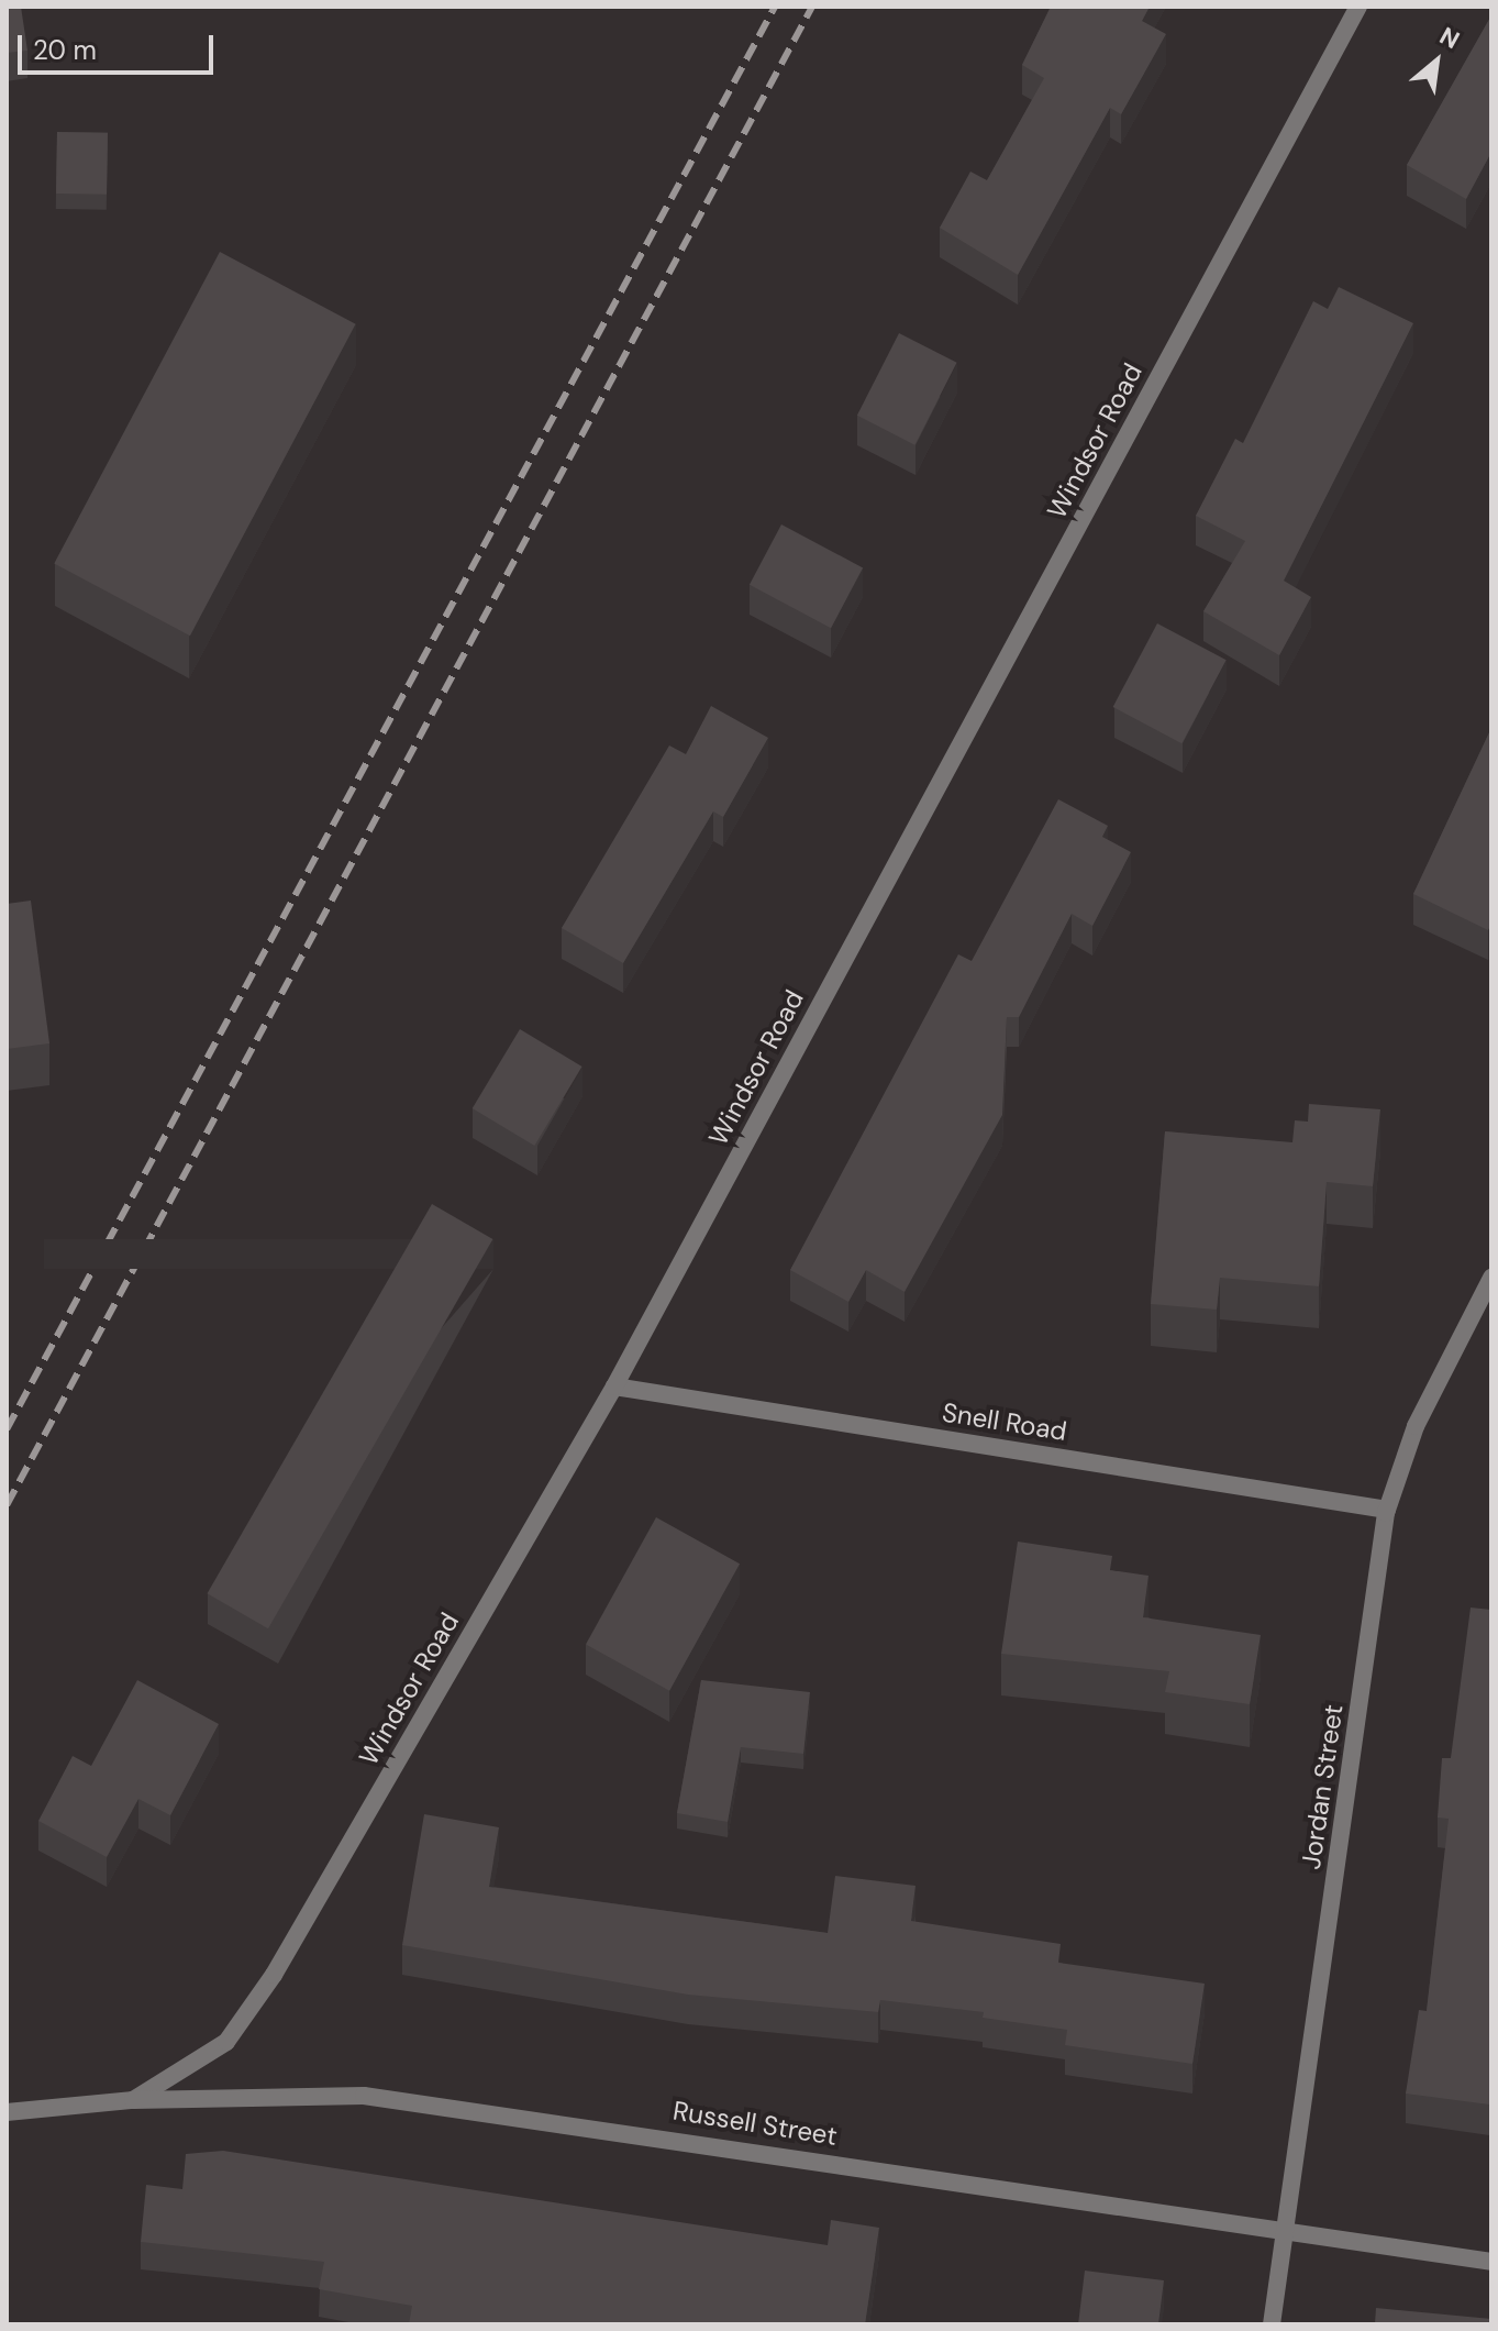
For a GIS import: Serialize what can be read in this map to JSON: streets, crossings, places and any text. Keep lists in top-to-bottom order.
{
  "streets": {
    "street": [
      "Windsor Road",
      "Snell Road",
      "Jordan Street",
      "Russell Street"
    ]
  },
  "crossings": [
    ["Windsor Road", "Snell Road"],
    ["Windsor Road", "Russell Street"],
    ["Snell Road", "Jordan Street"],
    ["Jordan Street", "Russell Street"]
  ],
  "scale_bar": "20 m",
  "north": "top right"
}
